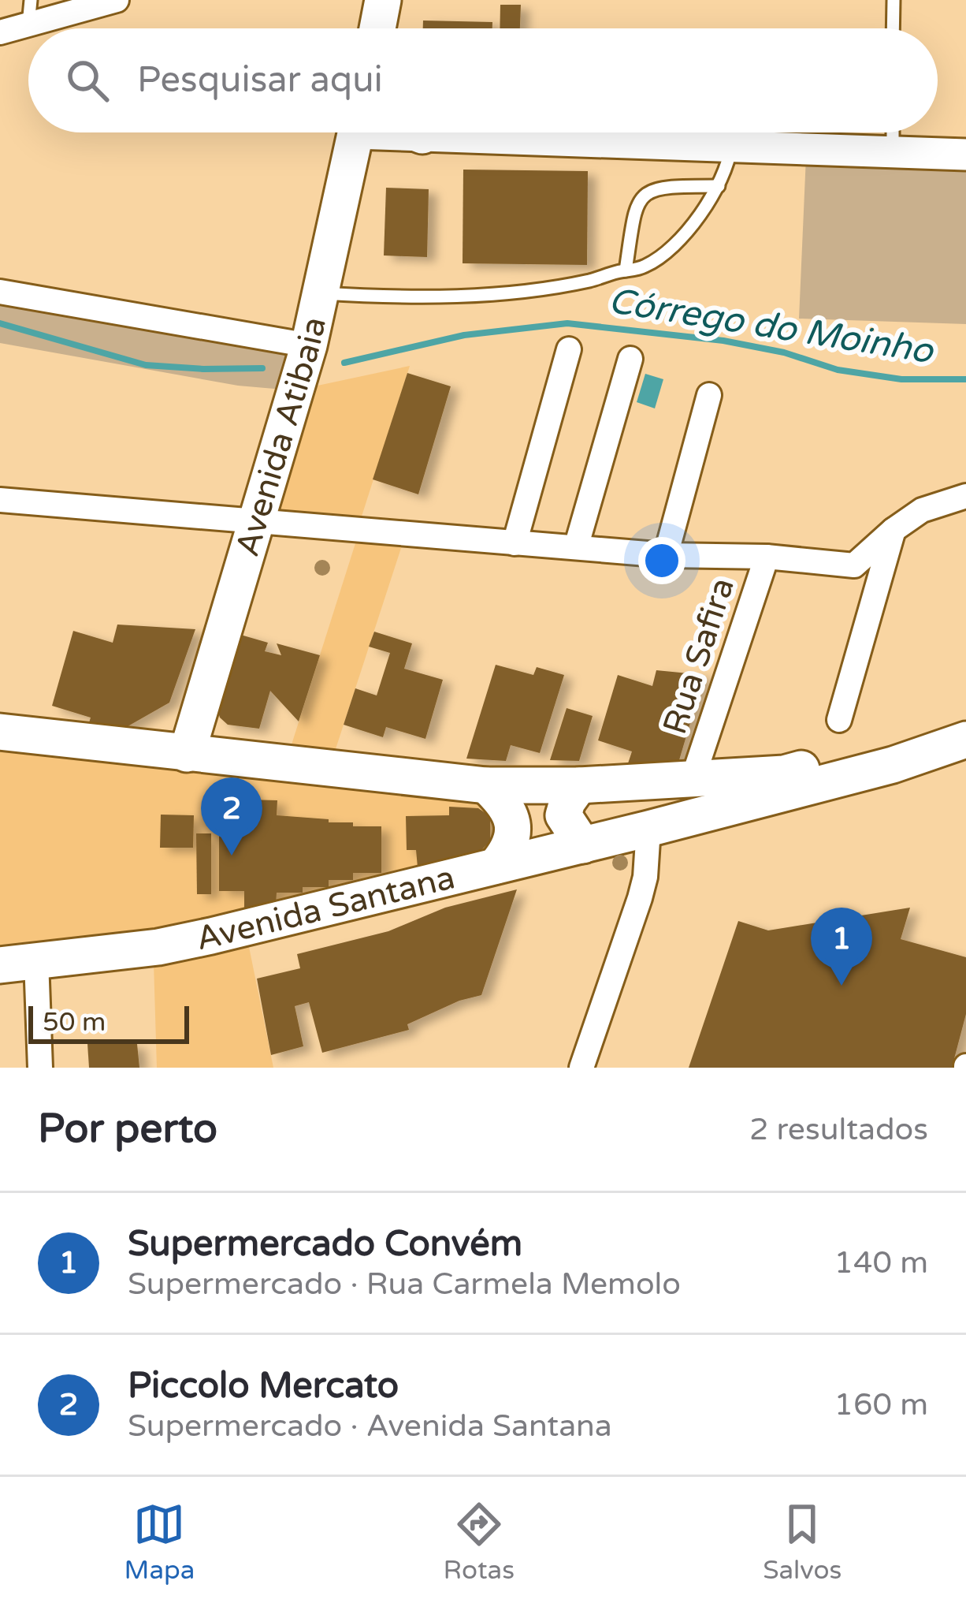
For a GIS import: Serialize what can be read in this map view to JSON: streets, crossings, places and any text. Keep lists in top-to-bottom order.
{
  "streets": {
    "main road": ["Avenida Atibaia", "Avenida Santana"],
    "street": ["Rua Safira"]
  },
  "water": ["Córrego do Moinho"],
  "scale_bar": "50 m",
  "page": {
    "search": "Pesquisar aqui",
    "pins": ["2", "1"],
    "scale": "50 m",
    "heading": ["Por perto", "2 resultados"],
    "list": [
      {
        "mark": "1",
        "name": "Supermercado Convém",
        "note": "Supermercado · Rua Carmela Memolo",
        "value": "140 m"
      },
      {
        "mark": "2",
        "name": "Piccolo Mercato",
        "note": "Supermercado · Avenida Santana",
        "value": "160 m"
      }
    ],
    "nav": ["Mapa", "Rotas", "Salvos"]
  }
}
